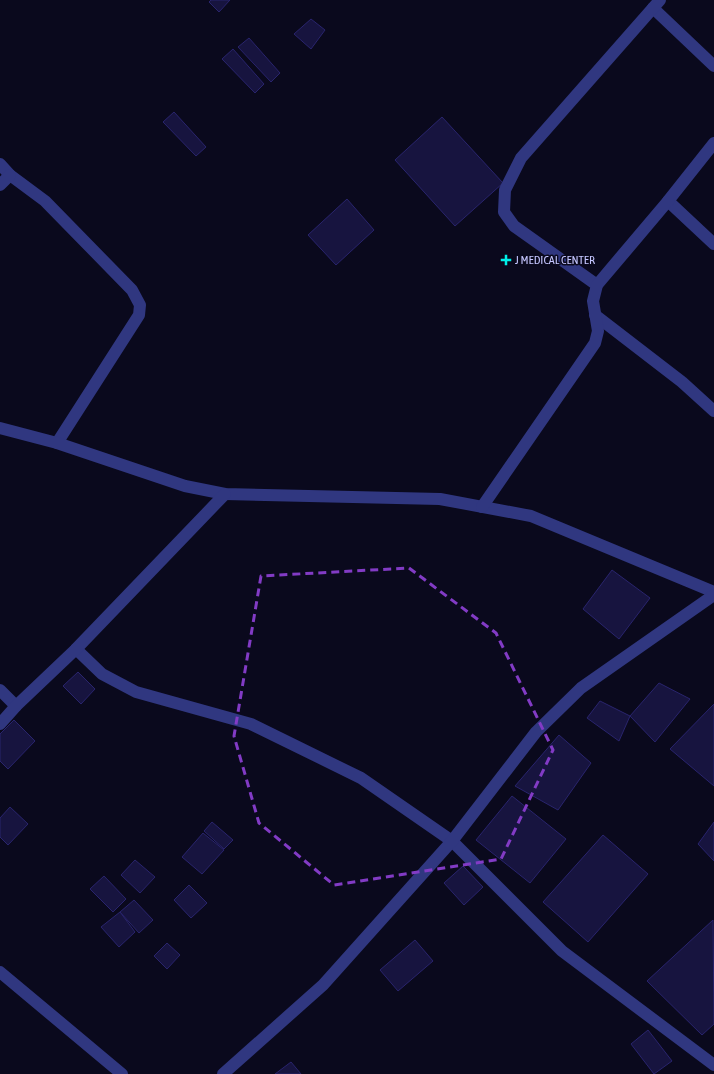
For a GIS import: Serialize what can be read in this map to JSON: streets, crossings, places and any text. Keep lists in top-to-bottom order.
{
  "places": {
    "health": ["J MEDICAL CENTER"]
  }
}
